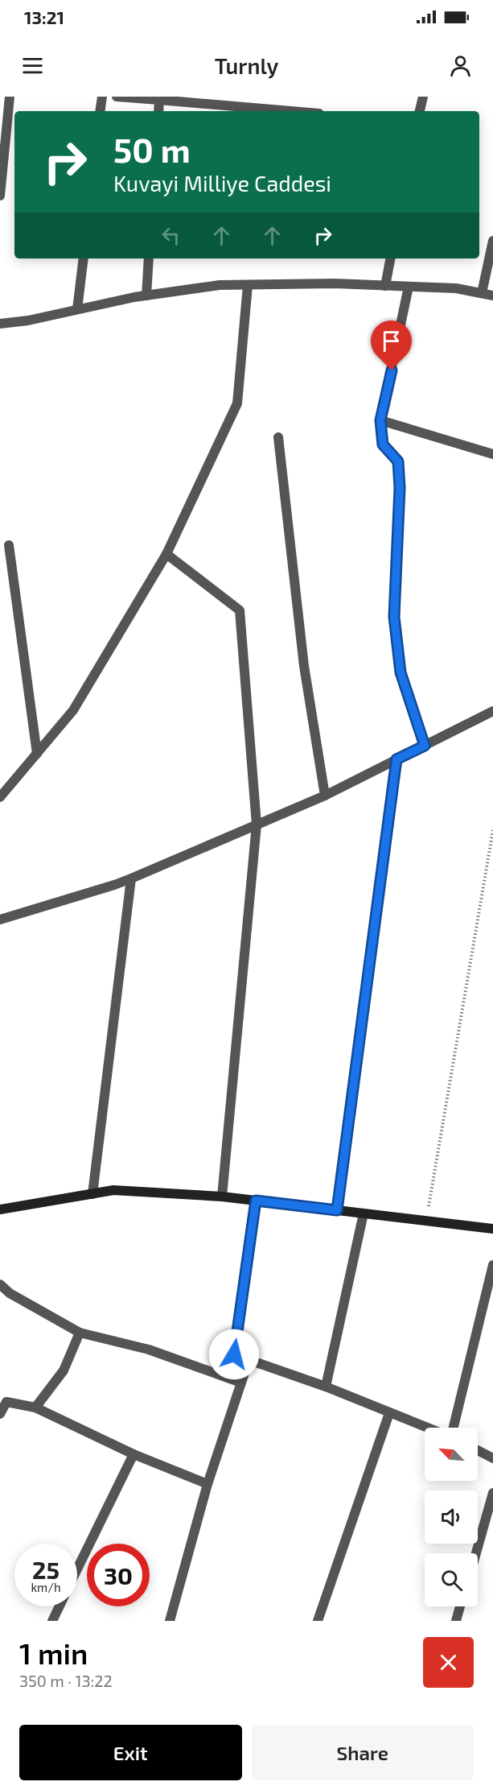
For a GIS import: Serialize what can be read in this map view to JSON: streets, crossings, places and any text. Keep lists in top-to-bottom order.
{
  "north": "top left",
  "page": {
    "status": "13:21",
    "header": "Turnly",
    "turn": ["50 m", "Kuvayi Milliye Caddesi"],
    "speed": "25 km/h",
    "limit": "30",
    "heading": ["1 min", "350 m · 13:22"],
    "buttons": ["Exit", "Share"]
  }
}
